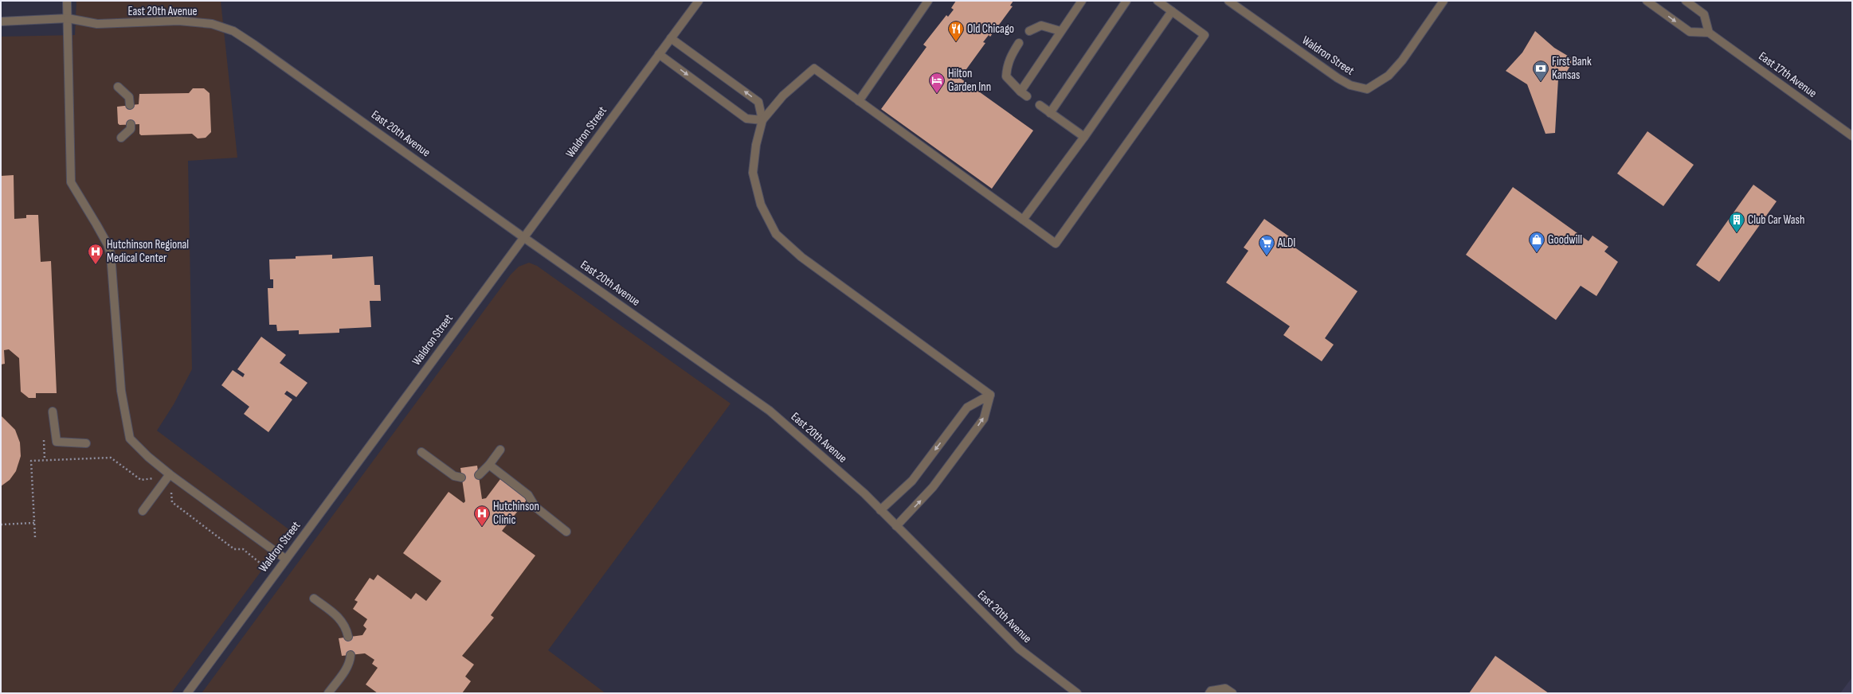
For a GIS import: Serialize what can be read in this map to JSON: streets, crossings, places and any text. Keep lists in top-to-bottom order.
{
  "streets": {
    "street": ["East 20th Avenue", "Waldron Street", "East 17th Avenue"]
  },
  "crossings": [
    ["East 20th Avenue", "Waldron Street"]
  ],
  "places": {
    "restaurant": ["Old Chicago"],
    "bank": ["First Bank Kansas"],
    "hotel": ["Hilton Garden Inn"],
    "building": ["Club Car Wash"],
    "shop": ["Goodwill"],
    "supermarket": ["ALDI"],
    "hospital": ["Hutchinson Regional Medical Center", "Hutchinson Clinic"]
  }
}
